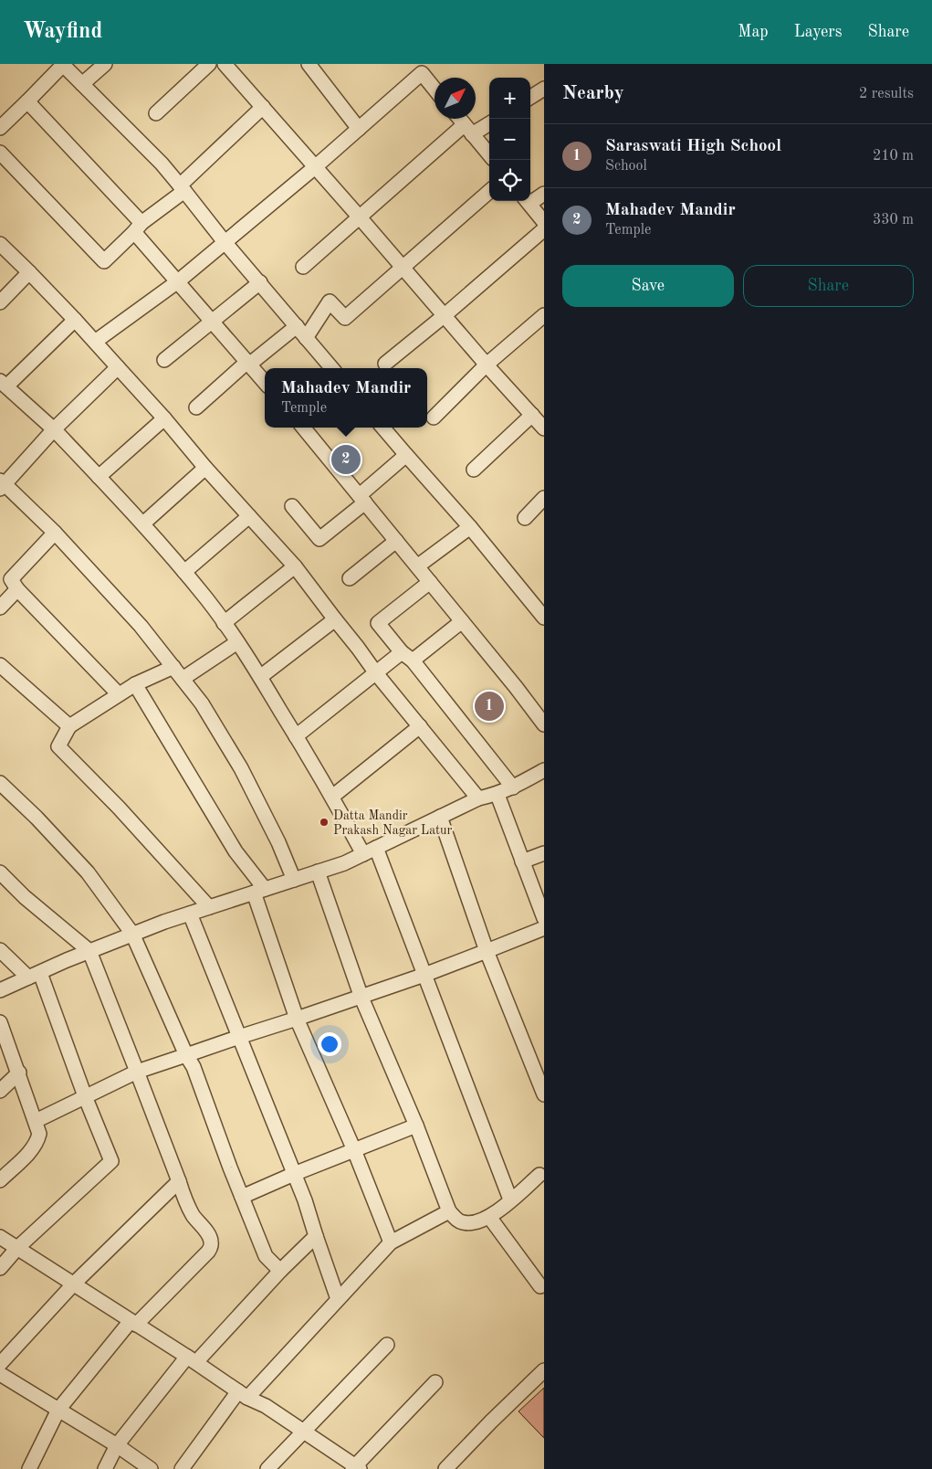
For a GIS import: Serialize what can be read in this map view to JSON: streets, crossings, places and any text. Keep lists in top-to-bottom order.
{
  "places": ["Datta Mandir Prakash Nagar Latur"],
  "north": "top right",
  "page": {
    "header": "Wayfind",
    "nav": ["Map", "Layers", "Share"],
    "heading": ["Nearby", "2 results"],
    "map_buttons": ["+", "−"],
    "list": [
      {
        "mark": "1",
        "name": "Saraswati High School",
        "note": "School",
        "value": "210 m"
      },
      {
        "mark": "2",
        "name": "Mahadev Mandir",
        "note": "Temple",
        "value": "330 m"
      }
    ],
    "buttons": ["Save", "Share"],
    "popup": ["Mahadev Mandir", "Temple"],
    "pins": ["2", "1"]
  }
}
